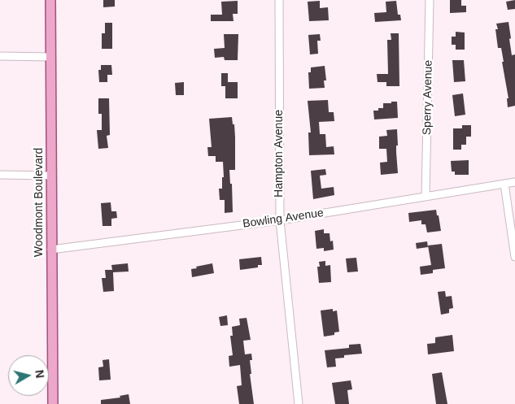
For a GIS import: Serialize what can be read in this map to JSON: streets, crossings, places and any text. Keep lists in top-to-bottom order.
{
  "streets": {
    "main road": ["Woodmont Boulevard"],
    "street": ["Sperry Avenue", "Hampton Avenue", "Bowling Avenue"]
  },
  "crossings": [
    ["Sperry Avenue", "Bowling Avenue"],
    ["Hampton Avenue", "Bowling Avenue"],
    ["Woodmont Boulevard", "Bowling Avenue"]
  ],
  "north": "right"
}
